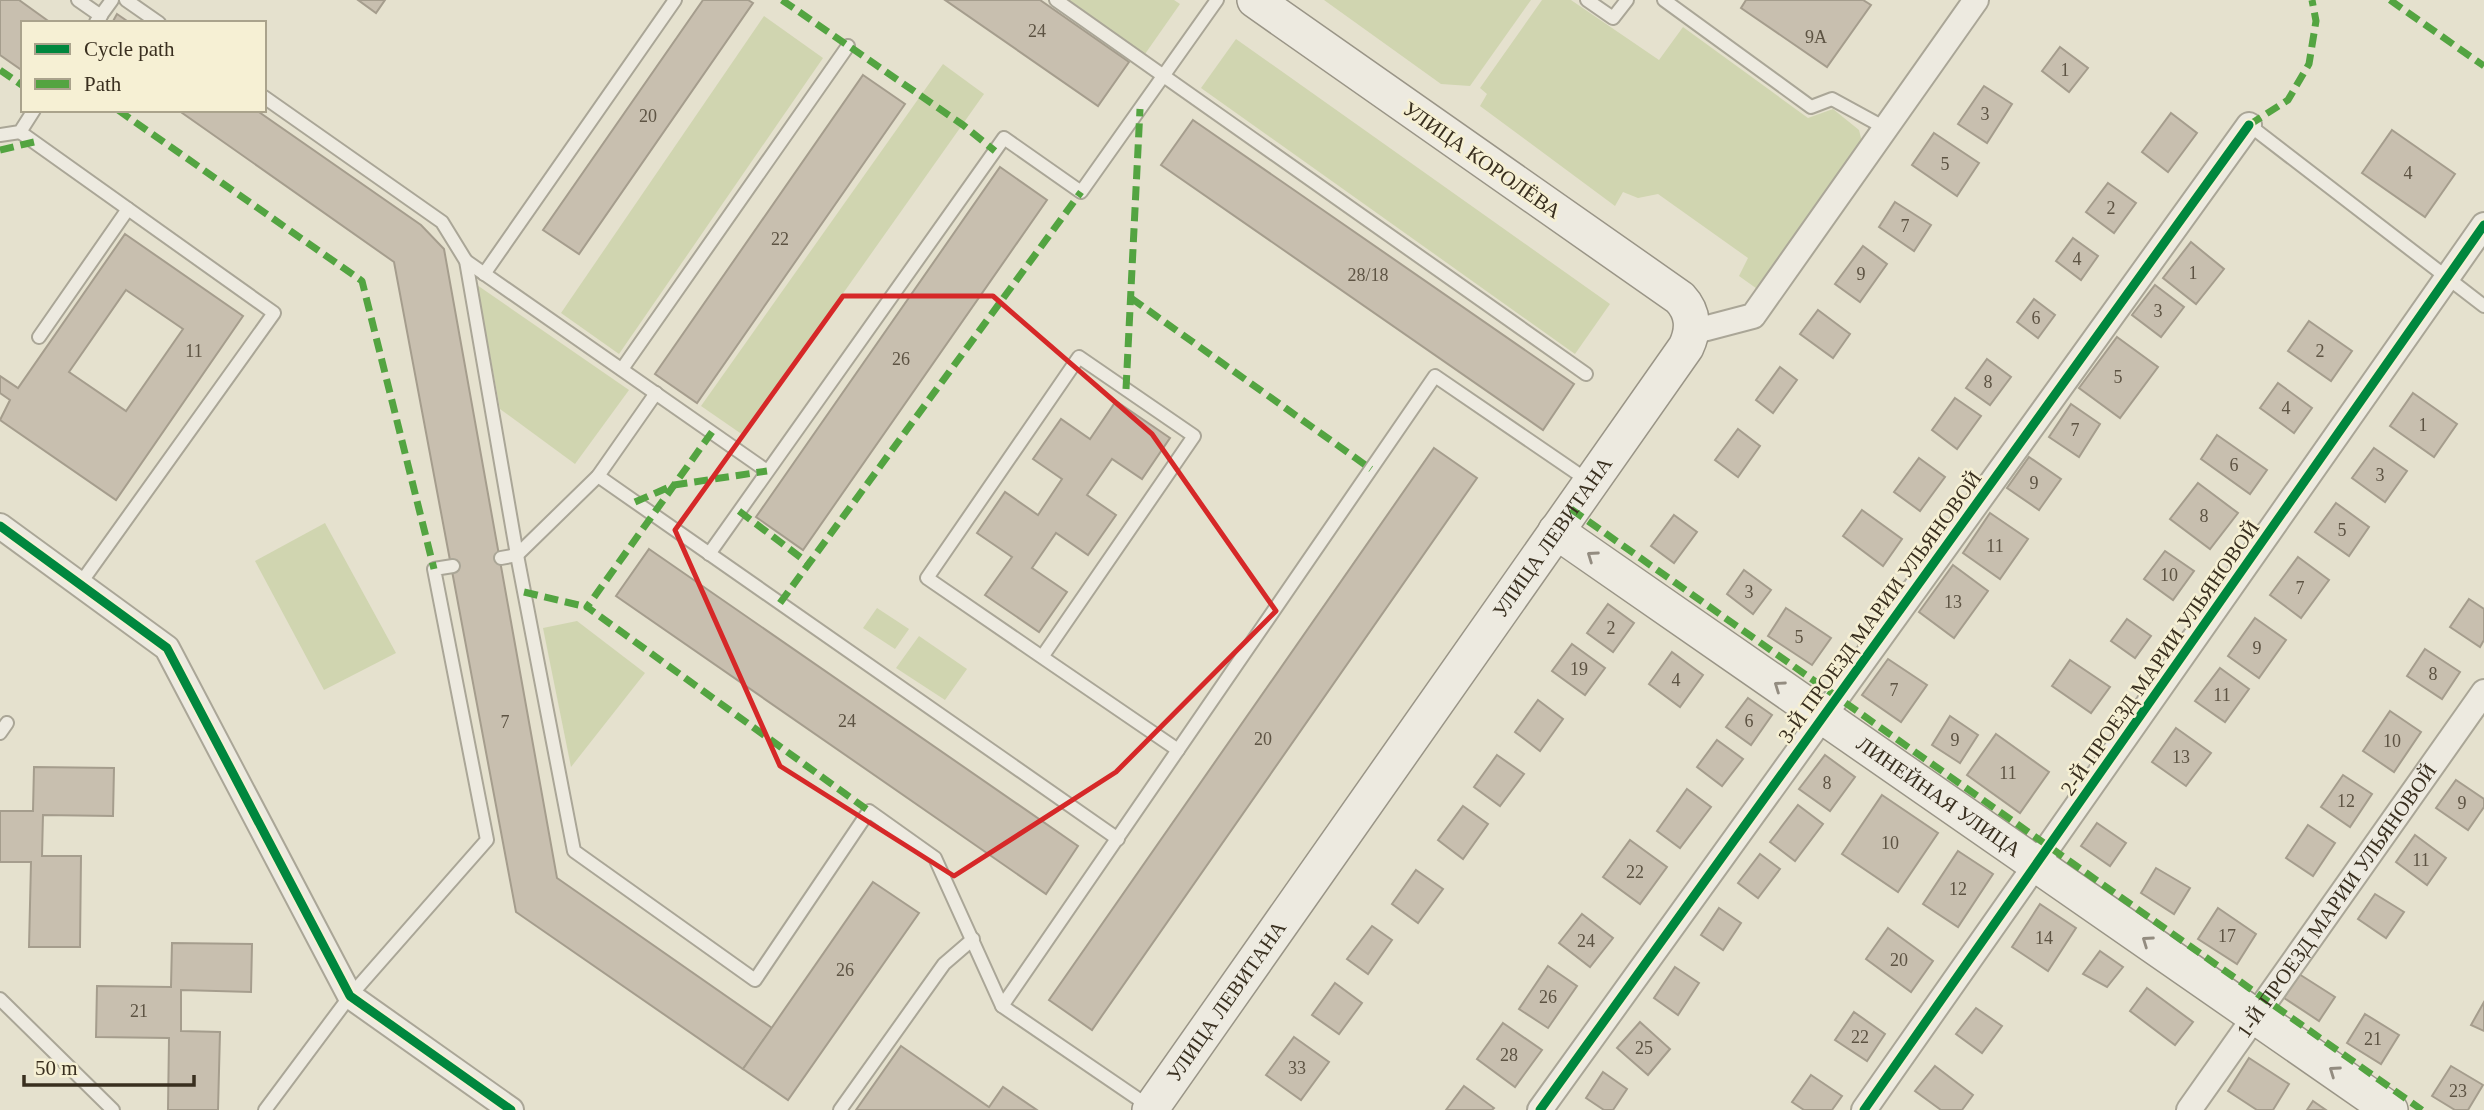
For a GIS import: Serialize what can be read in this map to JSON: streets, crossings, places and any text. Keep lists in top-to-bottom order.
{
  "streets": {
    "main road": ["УЛИЦА КОРОЛЁВА", "УЛИЦА ЛЕВИТАНА", "ЛИНЕЙНАЯ УЛИЦА"],
    "street": ["3-Й ПРОЕЗД МАРИИ УЛЬЯНОВОЙ", "2-Й ПРОЕЗД МАРИИ УЛЬЯНОВОЙ", "1-Й ПРОЕЗД МАРИИ УЛЬЯНОВОЙ"]
  },
  "crossings": [
    ["УЛИЦА КОРОЛЁВА", "УЛИЦА ЛЕВИТАНА"],
    ["УЛИЦА ЛЕВИТАНА", "ЛИНЕЙНАЯ УЛИЦА"],
    ["3-Й ПРОЕЗД МАРИИ УЛЬЯНОВОЙ", "ЛИНЕЙНАЯ УЛИЦА"],
    ["2-Й ПРОЕЗД МАРИИ УЛЬЯНОВОЙ", "ЛИНЕЙНАЯ УЛИЦА"],
    ["ЛИНЕЙНАЯ УЛИЦА", "1-Й ПРОЕЗД МАРИИ УЛЬЯНОВОЙ"]
  ],
  "one_way": ["ЛИНЕЙНАЯ УЛИЦА"],
  "house_numbers": [
    "24",
    "9А",
    "1",
    "3",
    "20",
    "5",
    "4",
    "2",
    "7",
    "22",
    "4",
    "1",
    "9",
    "28/18",
    "3",
    "6",
    "11",
    "2",
    "26",
    "5",
    "8",
    "4",
    "1",
    "7",
    "6",
    "3",
    "9",
    "8",
    "5",
    "11",
    "10",
    "7",
    "3",
    "13",
    "2",
    "5",
    "9",
    "19",
    "8",
    "4",
    "7",
    "11",
    "24",
    "6",
    "7",
    "20",
    "9",
    "10",
    "13",
    "11",
    "8",
    "12",
    "9",
    "10",
    "11",
    "22",
    "12",
    "17",
    "14",
    "24",
    "20",
    "26",
    "26",
    "21",
    "22",
    "21",
    "25",
    "28",
    "33",
    "23"
  ],
  "legend": ["Cycle path", "Path"],
  "scale_bar": "50 m"
}
